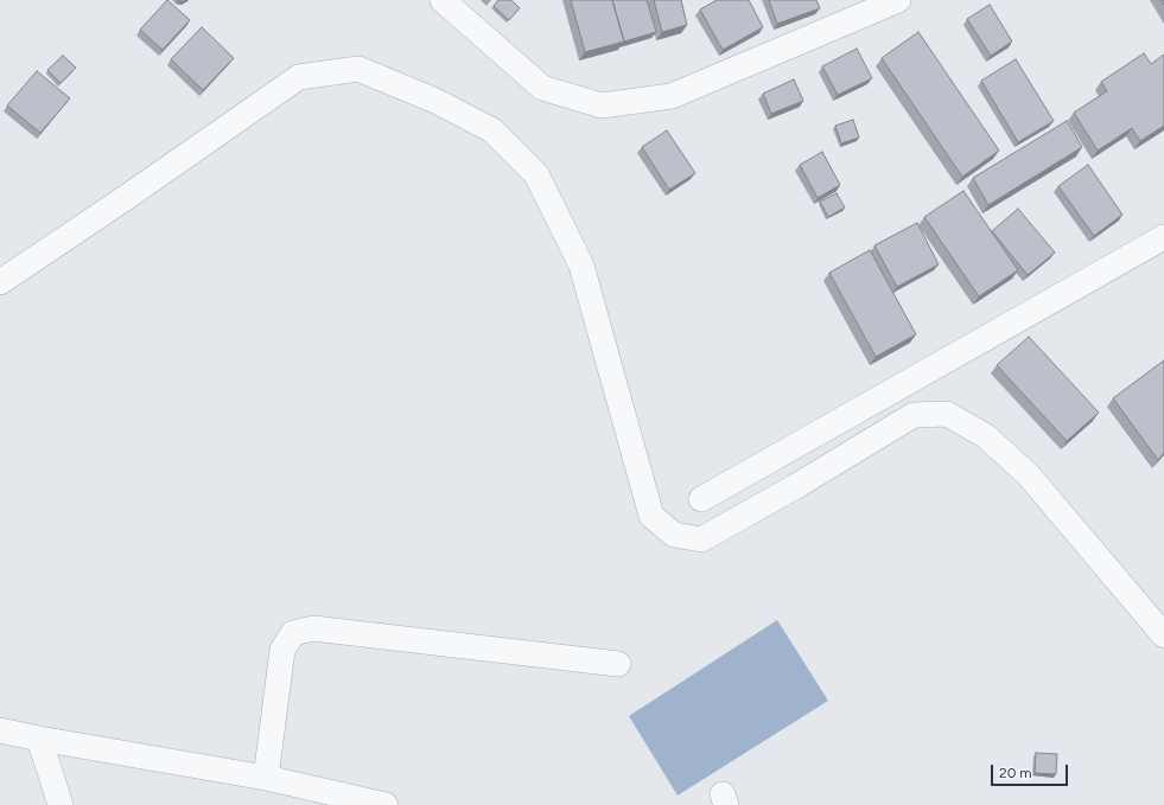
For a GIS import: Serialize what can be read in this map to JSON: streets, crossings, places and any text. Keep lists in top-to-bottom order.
{
  "scale_bar": "20 m"
}
